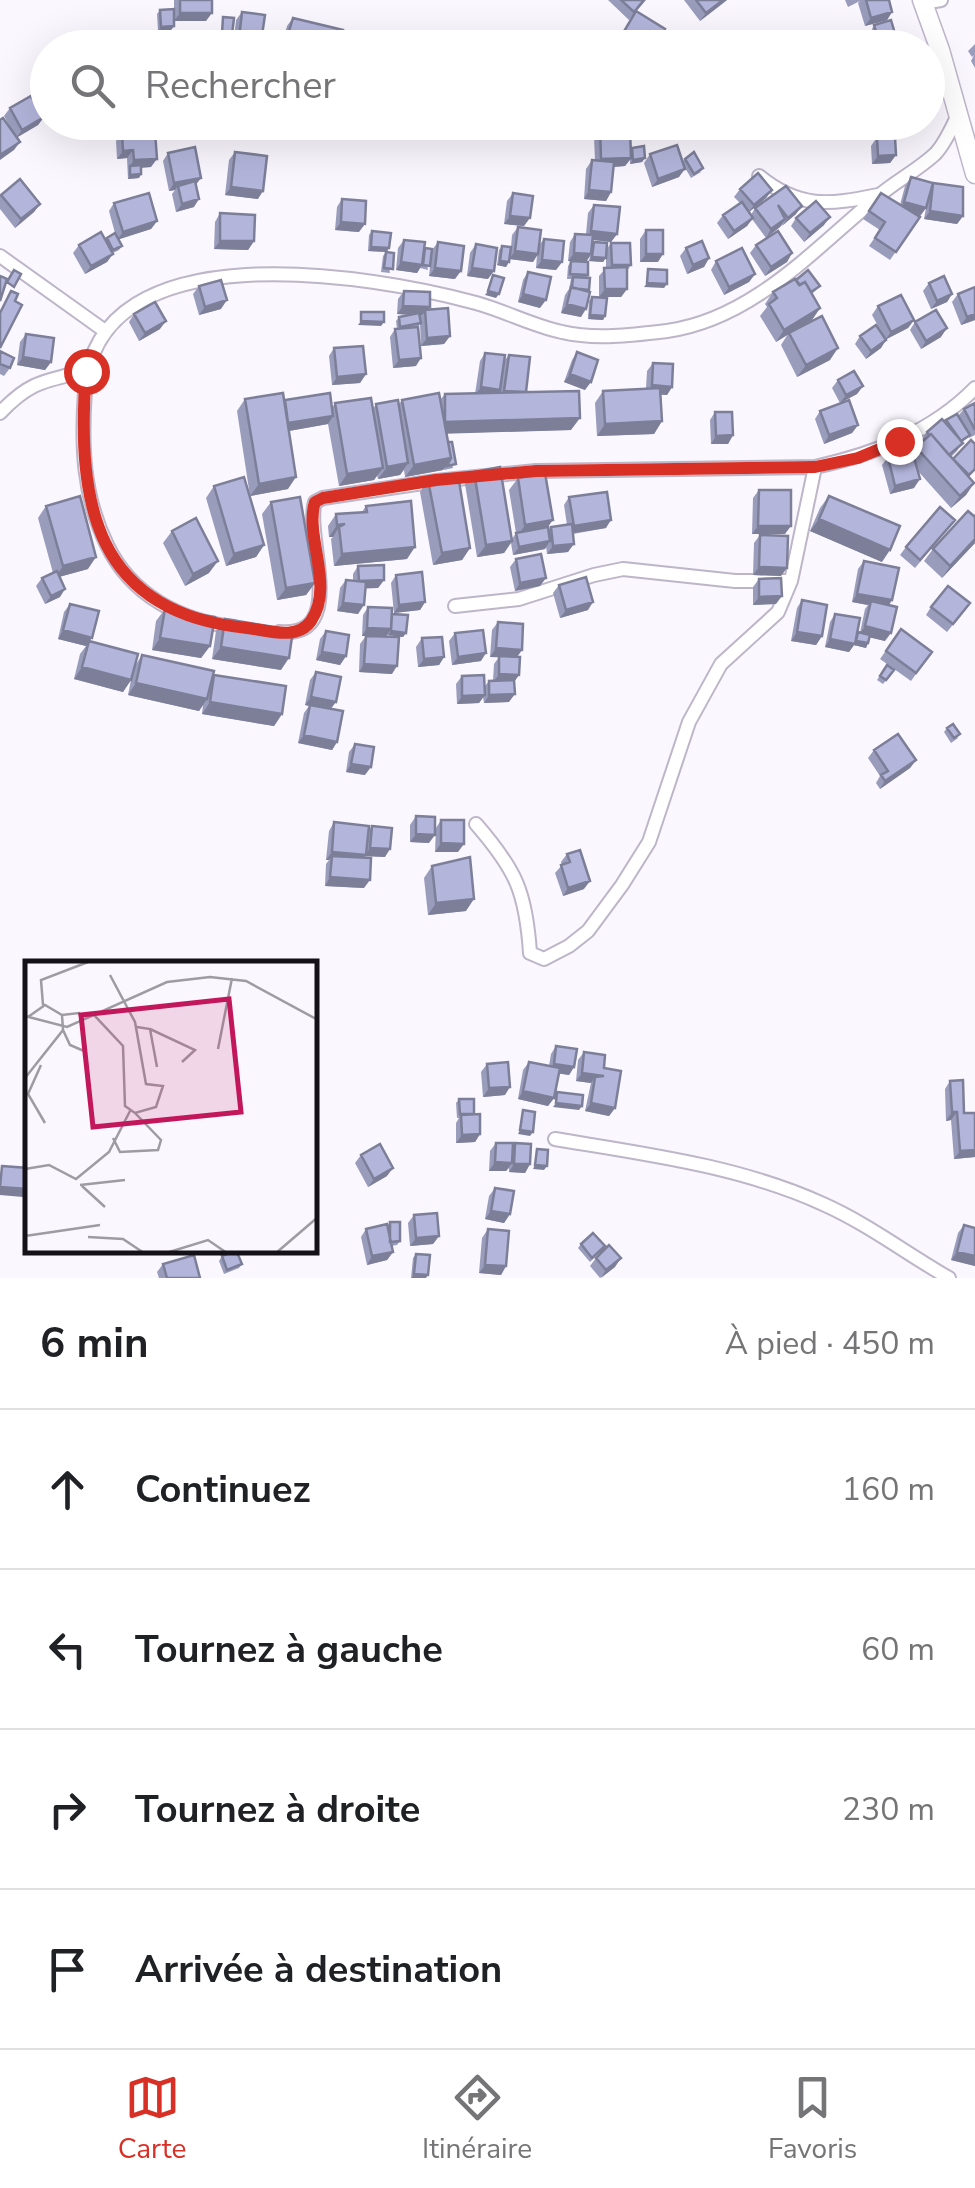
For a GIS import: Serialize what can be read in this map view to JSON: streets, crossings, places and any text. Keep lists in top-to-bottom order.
{
  "page": {
    "search": "Rechercher",
    "heading": ["6 min", "À pied · 450 m"],
    "list": [
      ["Continuez", "160 m"],
      ["Tournez à gauche", "60 m"],
      ["Tournez à droite", "230 m"],
      "Arrivée à destination"
    ],
    "nav": ["Carte", "Itinéraire", "Favoris"]
  }
}
